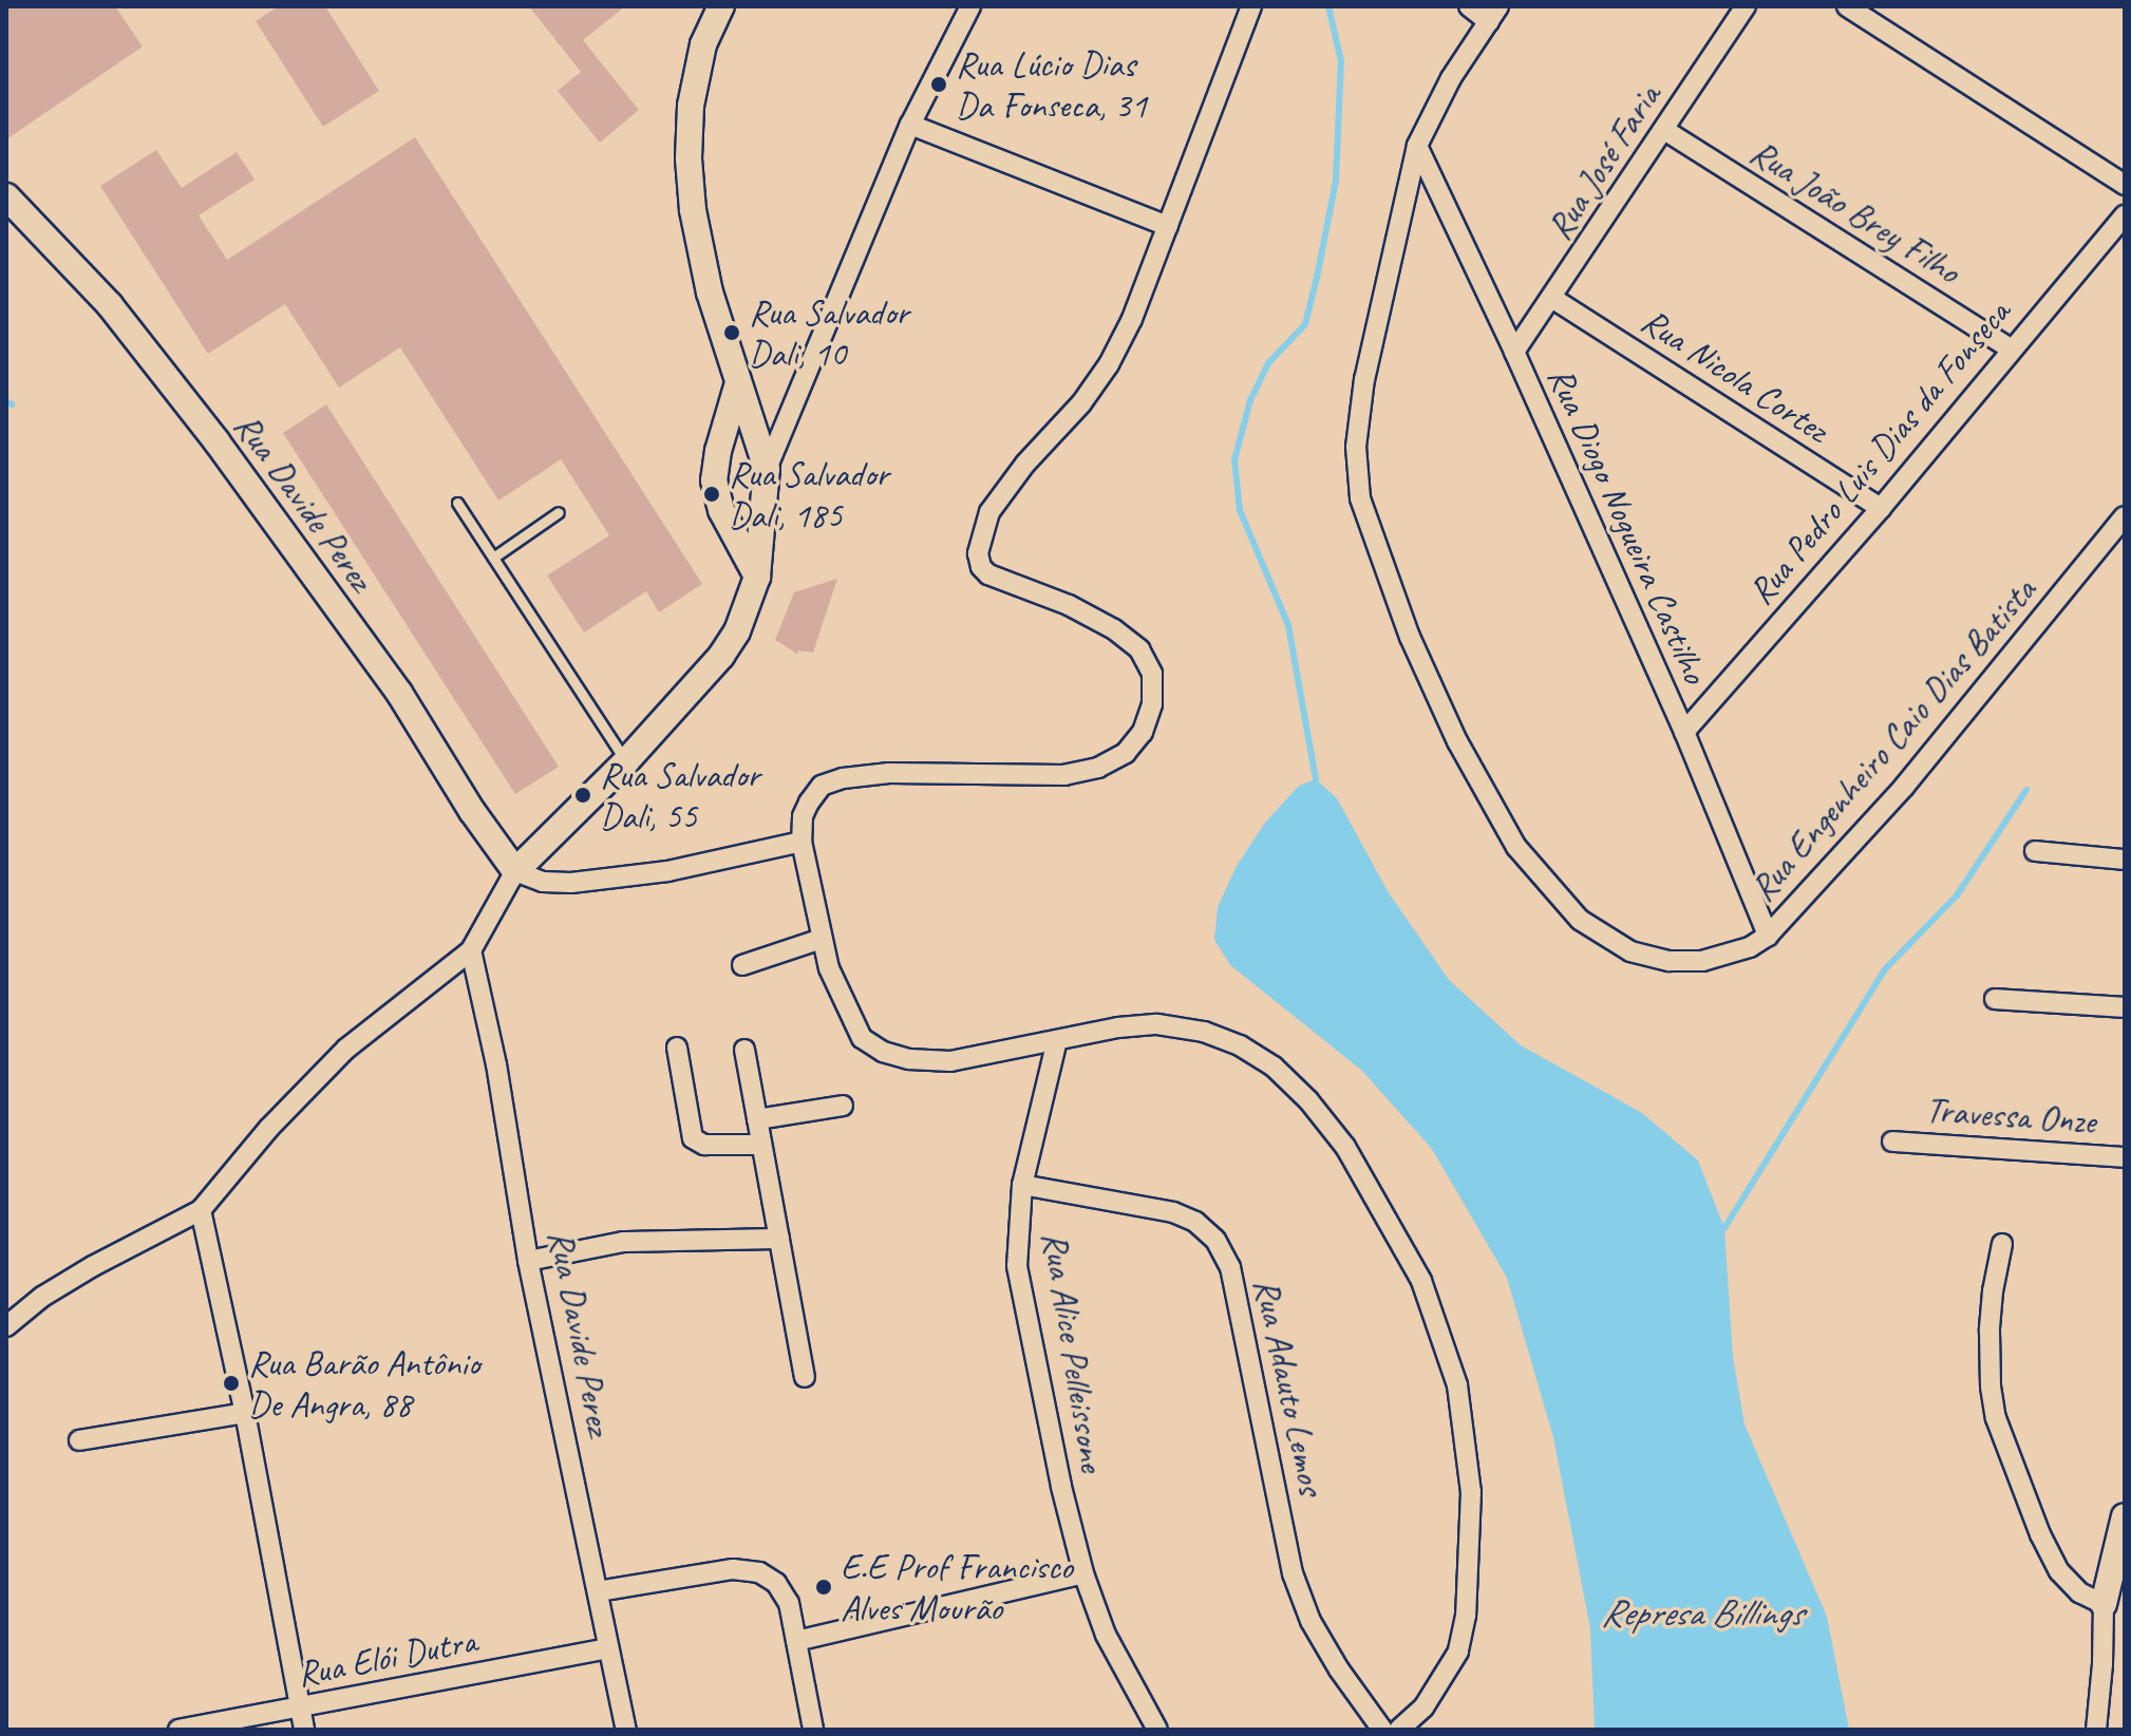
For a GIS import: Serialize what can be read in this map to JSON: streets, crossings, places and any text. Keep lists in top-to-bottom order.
{
  "streets": {
    "street": [
      "Rua José Faria",
      "Rua João Brey Filho",
      "Rua Nicola Cortez",
      "Rua Pedro Luis Dias da Fonseca",
      "Rua Davide Perez",
      "Rua Diogo Nogueira Castilho",
      "Rua Engenheiro Caio Dias Batista",
      "Travessa Onze",
      "Rua Alice Pelleissone",
      "Rua Adauto Lemos",
      "Rua Elói Dutra"
    ]
  },
  "crossings": [
    ["Rua José Faria", "Rua João Brey Filho"],
    ["Rua José Faria", "Rua Nicola Cortez"],
    ["Rua José Faria", "Rua Diogo Nogueira Castilho"],
    ["Rua João Brey Filho", "Rua Pedro Luis Dias da Fonseca"],
    ["Rua Nicola Cortez", "Rua Pedro Luis Dias da Fonseca"],
    ["Rua Pedro Luis Dias da Fonseca", "Rua Diogo Nogueira Castilho"],
    ["Rua Davide Perez", "Rua Elói Dutra"],
    ["Rua Diogo Nogueira Castilho", "Rua Engenheiro Caio Dias Batista"],
    ["Rua Alice Pelleissone", "Rua Adauto Lemos"]
  ],
  "water": ["Represa Billings"],
  "places": [
    "Rua Lúcio Dias Da Fonseca, 31",
    "Rua Salvador Dali, 10",
    "Rua Salvador Dali, 185",
    "Rua Salvador Dali, 55",
    "Rua Barão Antônio De Angra, 88",
    "E.E Prof Francisco Alves Mourão"
  ]
}
